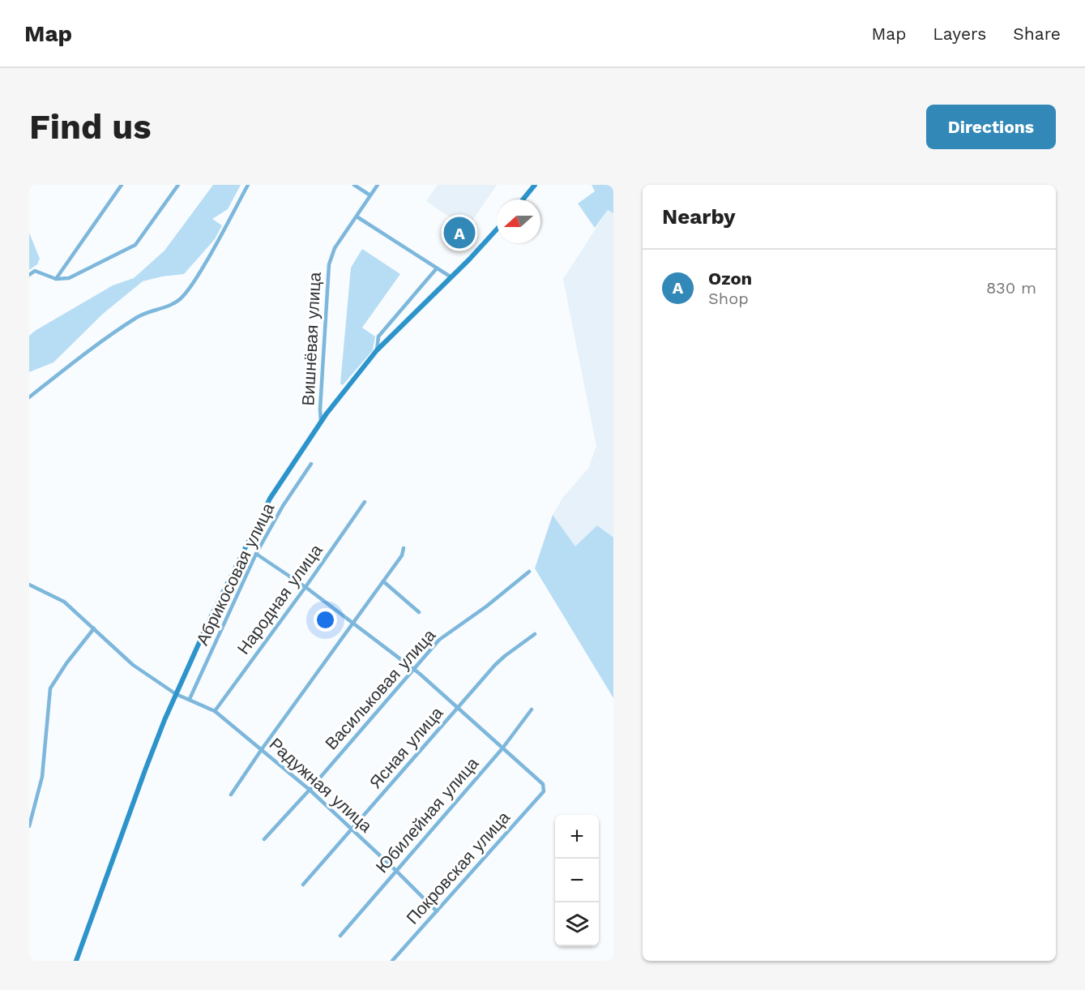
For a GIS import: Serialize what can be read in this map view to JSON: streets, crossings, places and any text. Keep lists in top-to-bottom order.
{
  "streets": {
    "street": [
      "Вишнёвая улица",
      "Абрикосовая улица",
      "Народная улица",
      "Васильковая улица",
      "Ясная улица",
      "Радужная улица",
      "Юбилейная улица",
      "Покровская улица"
    ]
  },
  "crossings": [
    ["Абрикосовая улица", "Радужная улица"],
    ["Народная улица", "Радужная улица"],
    ["Васильковая улица", "Радужная улица"],
    ["Ясная улица", "Радужная улица"],
    ["Радужная улица", "Юбилейная улица"],
    ["Радужная улица", "Покровская улица"],
    ["Юбилейная улица", "Покровская улица"]
  ],
  "north": "left",
  "page": {
    "header": "Map",
    "nav": ["Map", "Layers", "Share"],
    "buttons": "Directions",
    "title": "Find us",
    "heading": "Nearby",
    "pins": "A",
    "list": [
      {
        "mark": "A",
        "name": "Ozon",
        "note": "Shop",
        "value": "830 m"
      }
    ],
    "map_buttons": ["+", "−"]
  }
}
